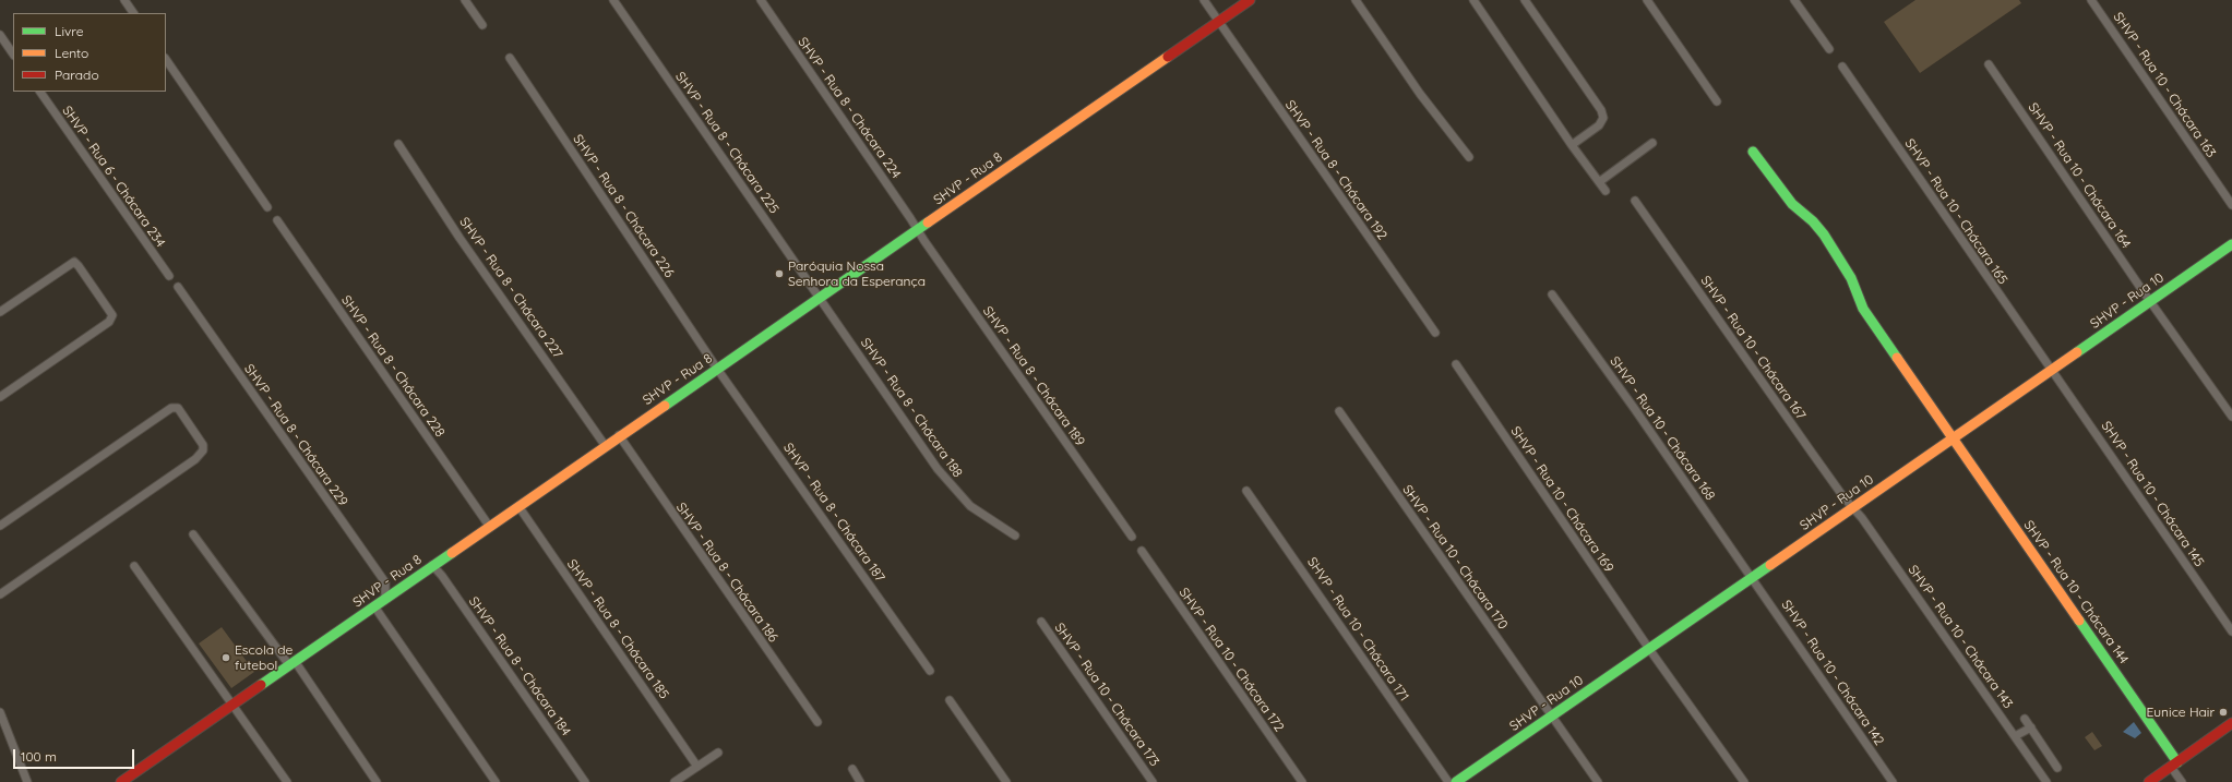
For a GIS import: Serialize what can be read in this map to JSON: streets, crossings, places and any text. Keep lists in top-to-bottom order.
{
  "streets": {
    "street": [
      "SHVP - Rua 10 - Chácara 163",
      "SHVP - Rua 8 - Chácara 224",
      "SHVP - Rua 8 - Chácara 225",
      "SHVP - Rua 8 - Chácara 192",
      "SHVP - Rua 10 - Chácara 164",
      "SHVP - Rua 6 - Chácara 234",
      "SHVP - Rua 8",
      "SHVP - Rua 8 - Chácara 226",
      "SHVP - Rua 10 - Chácara 165",
      "SHVP - Rua 8 - Chácara 227",
      "SHVP - Rua 10",
      "SHVP - Rua 10 - Chácara 167",
      "SHVP - Rua 8 - Chácara 228",
      "SHVP - Rua 8 - Chácara 189",
      "SHVP - Rua 8 - Chácara 188",
      "SHVP - Rua 10 - Chácara 168",
      "SHVP - Rua 8 - Chácara 229",
      "SHVP - Rua 10 - Chácara 145",
      "SHVP - Rua 10 - Chácara 169",
      "SHVP - Rua 8 - Chácara 187",
      "SHVP - Rua 10 - Chácara 170",
      "SHVP - Rua 8 - Chácara 186",
      "SHVP - Rua 10 - Chácara 144",
      "SHVP - Rua 8 - Chácara 185",
      "SHVP - Rua 10 - Chácara 171",
      "SHVP - Rua 10 - Chácara 143",
      "SHVP - Rua 10 - Chácara 172",
      "SHVP - Rua 8 - Chácara 184",
      "SHVP - Rua 10 - Chácara 142",
      "SHVP - Rua 10 - Chácara 173"
    ]
  },
  "crossings": [
    ["SHVP - Rua 8 - Chácara 224", "SHVP - Rua 8"],
    ["SHVP - Rua 8 - Chácara 224", "SHVP - Rua 8 - Chácara 189"],
    ["SHVP - Rua 8 - Chácara 225", "SHVP - Rua 8"],
    ["SHVP - Rua 8 - Chácara 225", "SHVP - Rua 8 - Chácara 188"],
    ["SHVP - Rua 8 - Chácara 192", "SHVP - Rua 8"],
    ["SHVP - Rua 10 - Chácara 164", "SHVP - Rua 10"],
    ["SHVP - Rua 8", "SHVP - Rua 8 - Chácara 226"],
    ["SHVP - Rua 8", "SHVP - Rua 8 - Chácara 227"],
    ["SHVP - Rua 8", "SHVP - Rua 8 - Chácara 228"],
    ["SHVP - Rua 8", "SHVP - Rua 8 - Chácara 189"],
    ["SHVP - Rua 8", "SHVP - Rua 8 - Chácara 188"],
    ["SHVP - Rua 8", "SHVP - Rua 8 - Chácara 229"],
    ["SHVP - Rua 8", "SHVP - Rua 8 - Chácara 187"],
    ["SHVP - Rua 8", "SHVP - Rua 8 - Chácara 186"],
    ["SHVP - Rua 8", "SHVP - Rua 8 - Chácara 185"],
    ["SHVP - Rua 8", "SHVP - Rua 8 - Chácara 184"],
    ["SHVP - Rua 8 - Chácara 226", "SHVP - Rua 8 - Chácara 187"],
    ["SHVP - Rua 10 - Chácara 165", "SHVP - Rua 10"],
    ["SHVP - Rua 10 - Chácara 165", "SHVP - Rua 10 - Chácara 145"],
    ["SHVP - Rua 10", "SHVP - Rua 10 - Chácara 167"],
    ["SHVP - Rua 10", "SHVP - Rua 10 - Chácara 168"],
    ["SHVP - Rua 10", "SHVP - Rua 10 - Chácara 145"],
    ["SHVP - Rua 10", "SHVP - Rua 10 - Chácara 169"],
    ["SHVP - Rua 10", "SHVP - Rua 10 - Chácara 170"],
    ["SHVP - Rua 10", "SHVP - Rua 10 - Chácara 144"],
    ["SHVP - Rua 10", "SHVP - Rua 10 - Chácara 143"],
    ["SHVP - Rua 10", "SHVP - Rua 10 - Chácara 142"],
    ["SHVP - Rua 10 - Chácara 167", "SHVP - Rua 10 - Chácara 143"],
    ["SHVP - Rua 10 - Chácara 168", "SHVP - Rua 10 - Chácara 142"]
  ],
  "places": ["Paróquia Nossa Senhora da Esperança", "Escola de futebol", "Eunice Hair"],
  "legend": ["Livre", "Lento", "Parado"],
  "scale_bar": "100 m"
}
